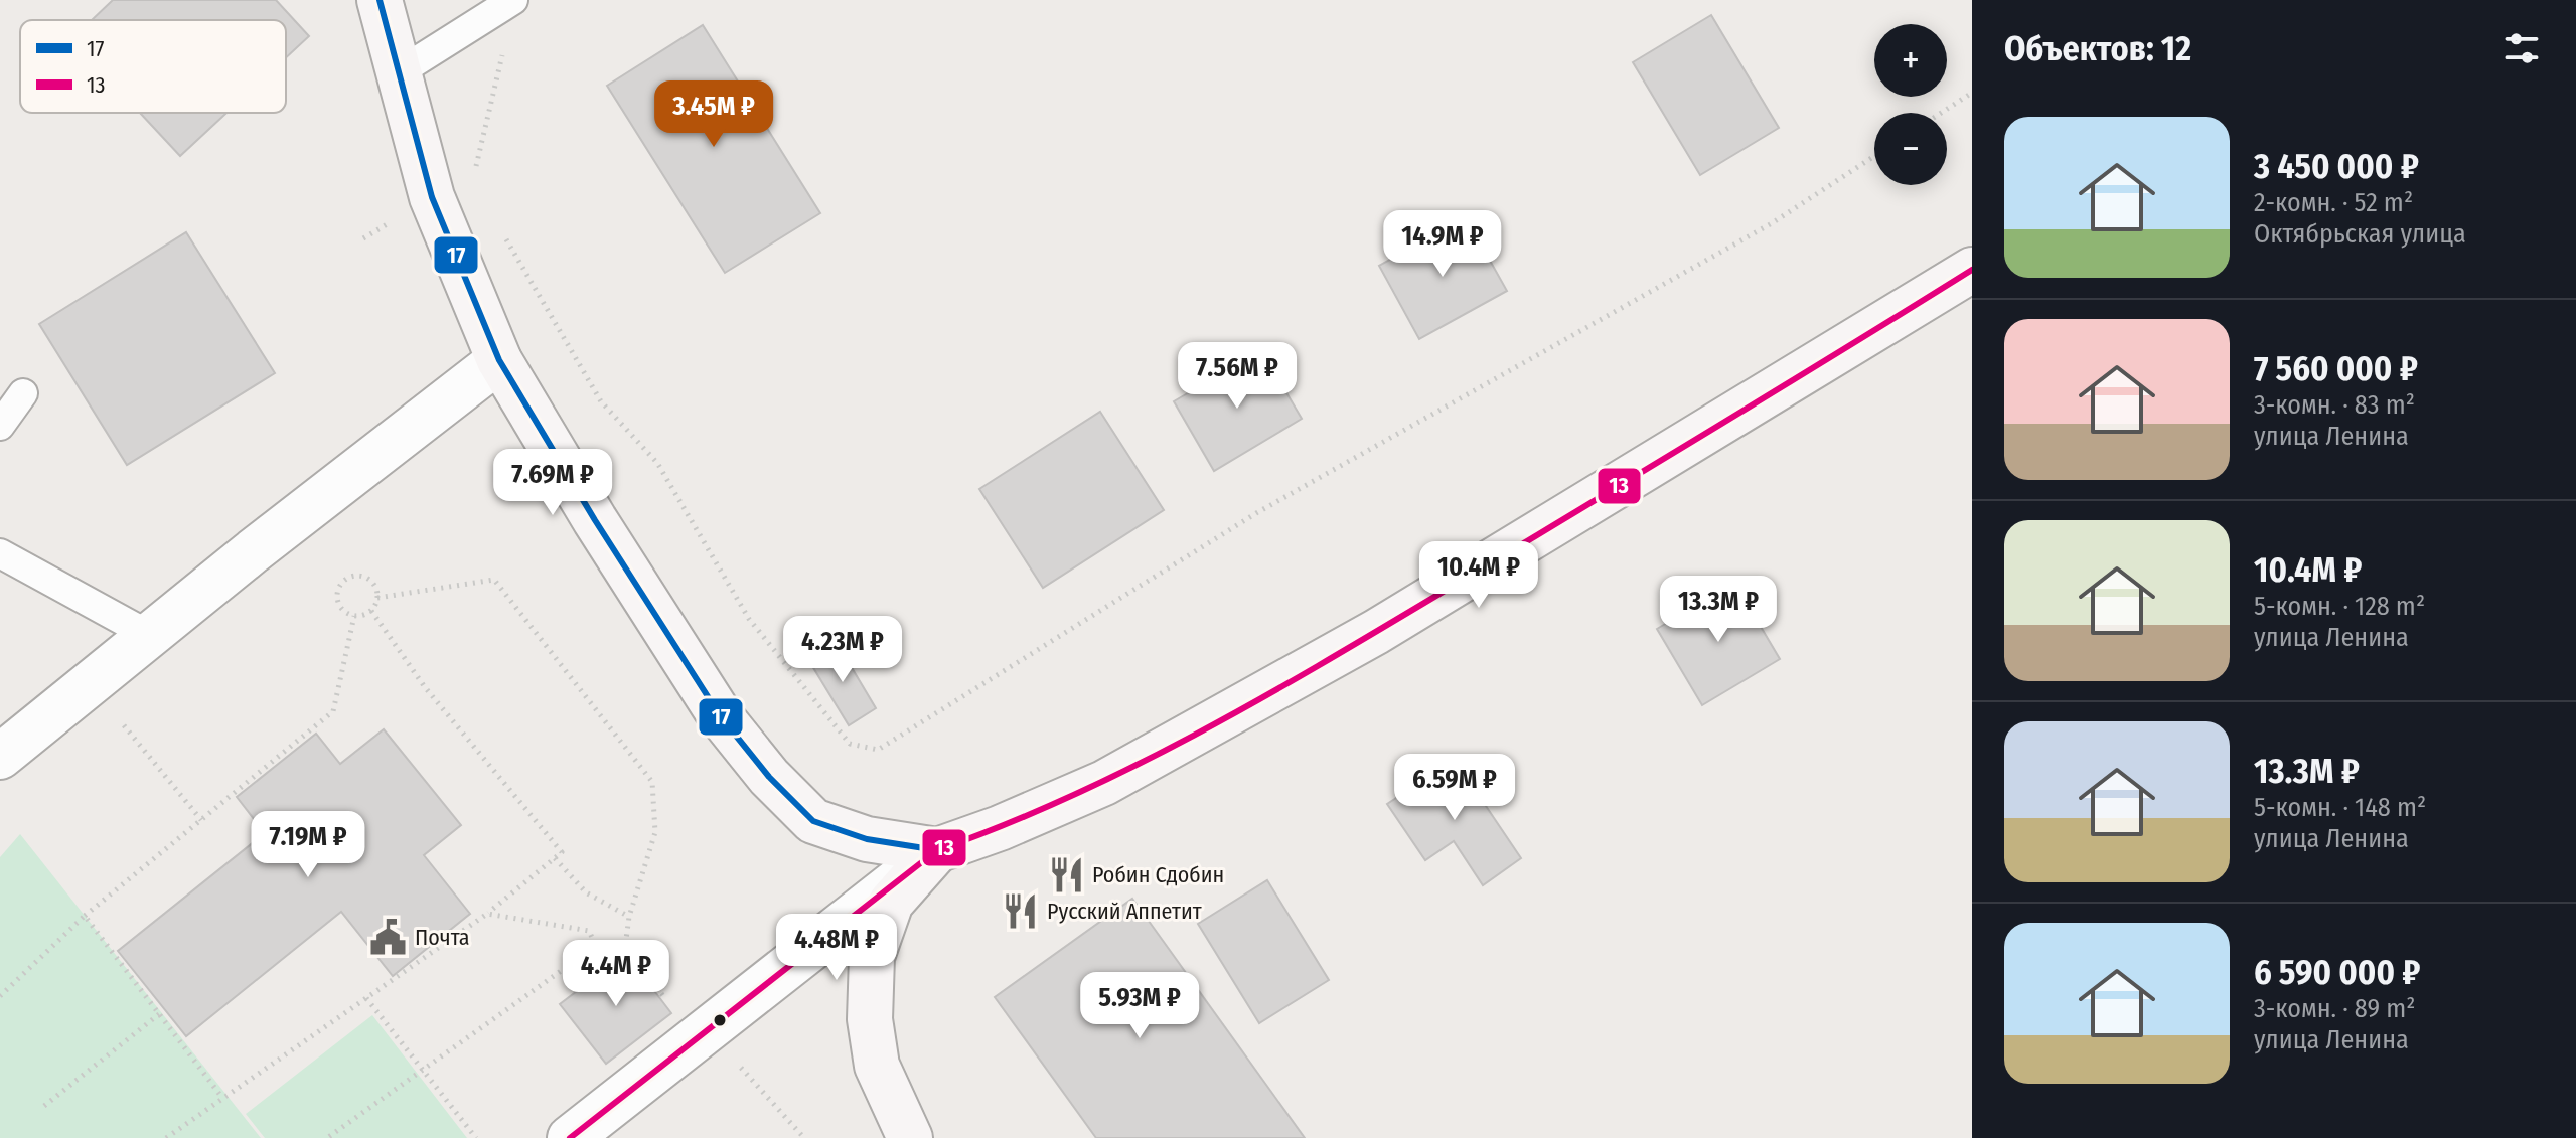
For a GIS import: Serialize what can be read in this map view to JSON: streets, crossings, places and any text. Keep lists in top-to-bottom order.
{
  "places": {
    "restaurant": ["Робин Сдобин", "Русский Аппетит"],
    "public building": ["Почта"]
  },
  "lines": ["transit line 17", "transit line 13"],
  "legend": ["17", "13"],
  "page": {
    "heading": "Объектов: 12",
    "map_buttons": ["+", "−"],
    "price": [
      "3.45M ₽",
      "14.9M ₽",
      "7.56M ₽",
      "7.69M ₽",
      "10.4M ₽",
      "13.3M ₽",
      "4.23M ₽",
      "6.59M ₽",
      "7.19M ₽",
      "4.48M ₽",
      "4.4M ₽",
      "5.93M ₽"
    ],
    "list": [
      {
        "name": "3 450 000 ₽",
        "note": "2-комн. · 52 m² · Октябрьская улица"
      },
      {
        "name": "7 560 000 ₽",
        "note": "3-комн. · 83 m² · улица Ленина"
      },
      {
        "name": "10.4M ₽",
        "note": "5-комн. · 128 m² · улица Ленина"
      },
      {
        "name": "13.3M ₽",
        "note": "5-комн. · 148 m² · улица Ленина"
      },
      {
        "name": "6 590 000 ₽",
        "note": "3-комн. · 89 m² · улица Ленина"
      }
    ]
  }
}
